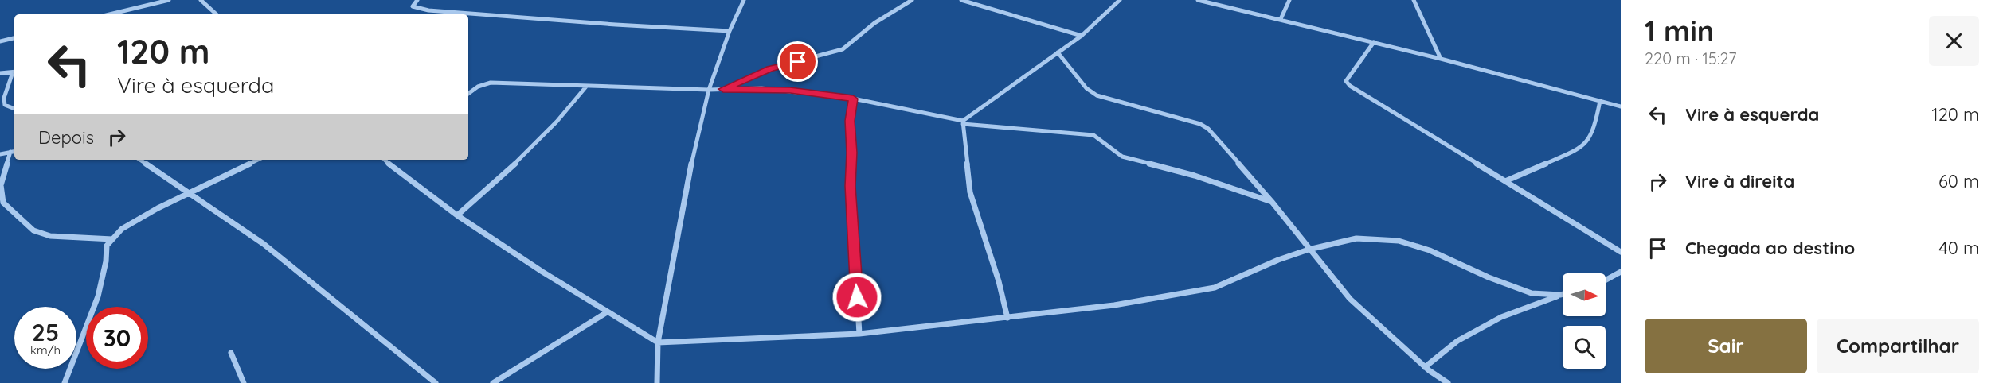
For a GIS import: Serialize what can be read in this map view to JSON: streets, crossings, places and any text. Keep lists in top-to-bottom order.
{
  "north": "right",
  "page": {
    "heading": ["1 min", "220 m · 15:27"],
    "turn": ["120 m", "Vire à esquerda"],
    "list": [
      {
        "name": "Vire à esquerda",
        "value": "120 m"
      },
      {
        "name": "Vire à direita",
        "value": "60 m"
      },
      {
        "name": "Chegada ao destino",
        "value": "40 m"
      }
    ],
    "then": "Depois",
    "speed": "25 km/h",
    "limit": "30",
    "buttons": ["Sair", "Compartilhar"]
  }
}
